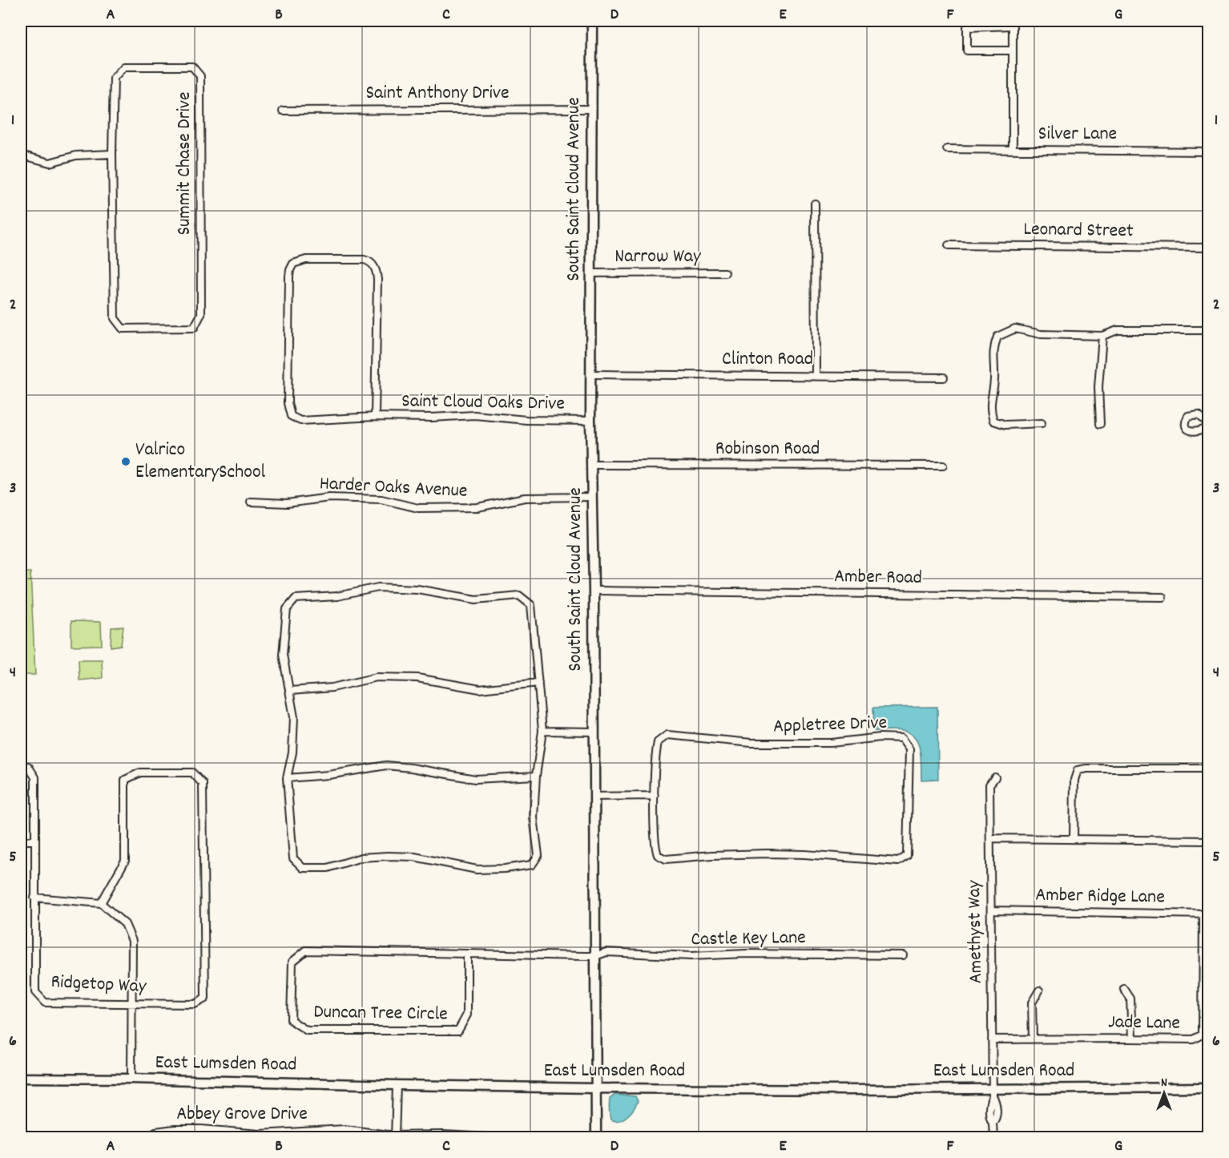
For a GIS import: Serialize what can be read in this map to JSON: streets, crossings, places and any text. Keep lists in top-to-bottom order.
{
  "streets": {
    "street": [
      "Saint Anthony Drive",
      "Silver Lane",
      "Summit Chase Drive",
      "South Saint Cloud Avenue",
      "Leonard Street",
      "Narrow Way",
      "Clinton Road",
      "Saint Cloud Oaks Drive",
      "Robinson Road",
      "Harder Oaks Avenue",
      "Amber Road",
      "Appletree Drive",
      "Amber Ridge Lane",
      "Amethyst Way",
      "Castle Key Lane",
      "Ridgetop Way",
      "Duncan Tree Circle",
      "Jade Lane",
      "East Lumsden Road",
      "Abbey Grove Drive"
    ]
  },
  "crossings": [
    ["Saint Anthony Drive", "South Saint Cloud Avenue"],
    ["South Saint Cloud Avenue", "Narrow Way"],
    ["South Saint Cloud Avenue", "Clinton Road"],
    ["South Saint Cloud Avenue", "Saint Cloud Oaks Drive"],
    ["South Saint Cloud Avenue", "Robinson Road"],
    ["South Saint Cloud Avenue", "Harder Oaks Avenue"],
    ["South Saint Cloud Avenue", "Amber Road"],
    ["South Saint Cloud Avenue", "Castle Key Lane"],
    ["South Saint Cloud Avenue", "Duncan Tree Circle"],
    ["South Saint Cloud Avenue", "East Lumsden Road"],
    ["Amber Ridge Lane", "Amethyst Way"],
    ["Amber Ridge Lane", "Jade Lane"],
    ["Amethyst Way", "Jade Lane"],
    ["Amethyst Way", "East Lumsden Road"],
    ["Castle Key Lane", "Duncan Tree Circle"]
  ],
  "places": ["Valrico ElementarySchool"],
  "north": "top",
  "grid": {
    "columns": [
      "A",
      "B",
      "C",
      "D",
      "E",
      "F",
      "G"
    ],
    "rows": [
      "1",
      "2",
      "3",
      "4",
      "5",
      "6"
    ]
  }
}
